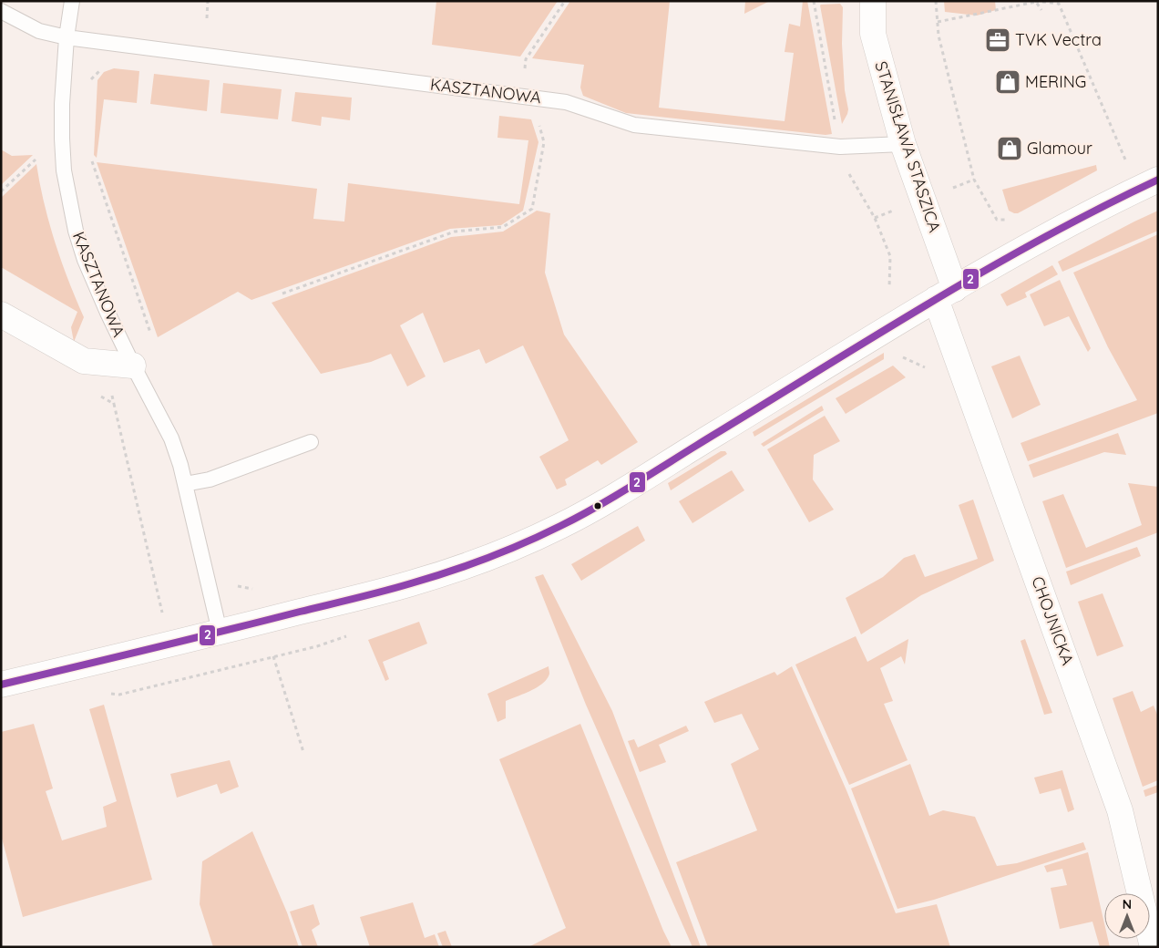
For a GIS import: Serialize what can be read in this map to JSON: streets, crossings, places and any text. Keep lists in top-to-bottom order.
{
  "streets": {
    "street": ["STANISŁAWA STASZICA", "CHOJNICKA"],
    "lane": ["KASZTANOWA"]
  },
  "crossings": [
    ["KASZTANOWA", "STANISŁAWA STASZICA"],
    ["STANISŁAWA STASZICA", "CHOJNICKA"]
  ],
  "places": {
    "office": ["TVK Vectra"],
    "shop": ["MERING", "Glamour"]
  },
  "lines": ["transit line 2"],
  "north": "top"
}
